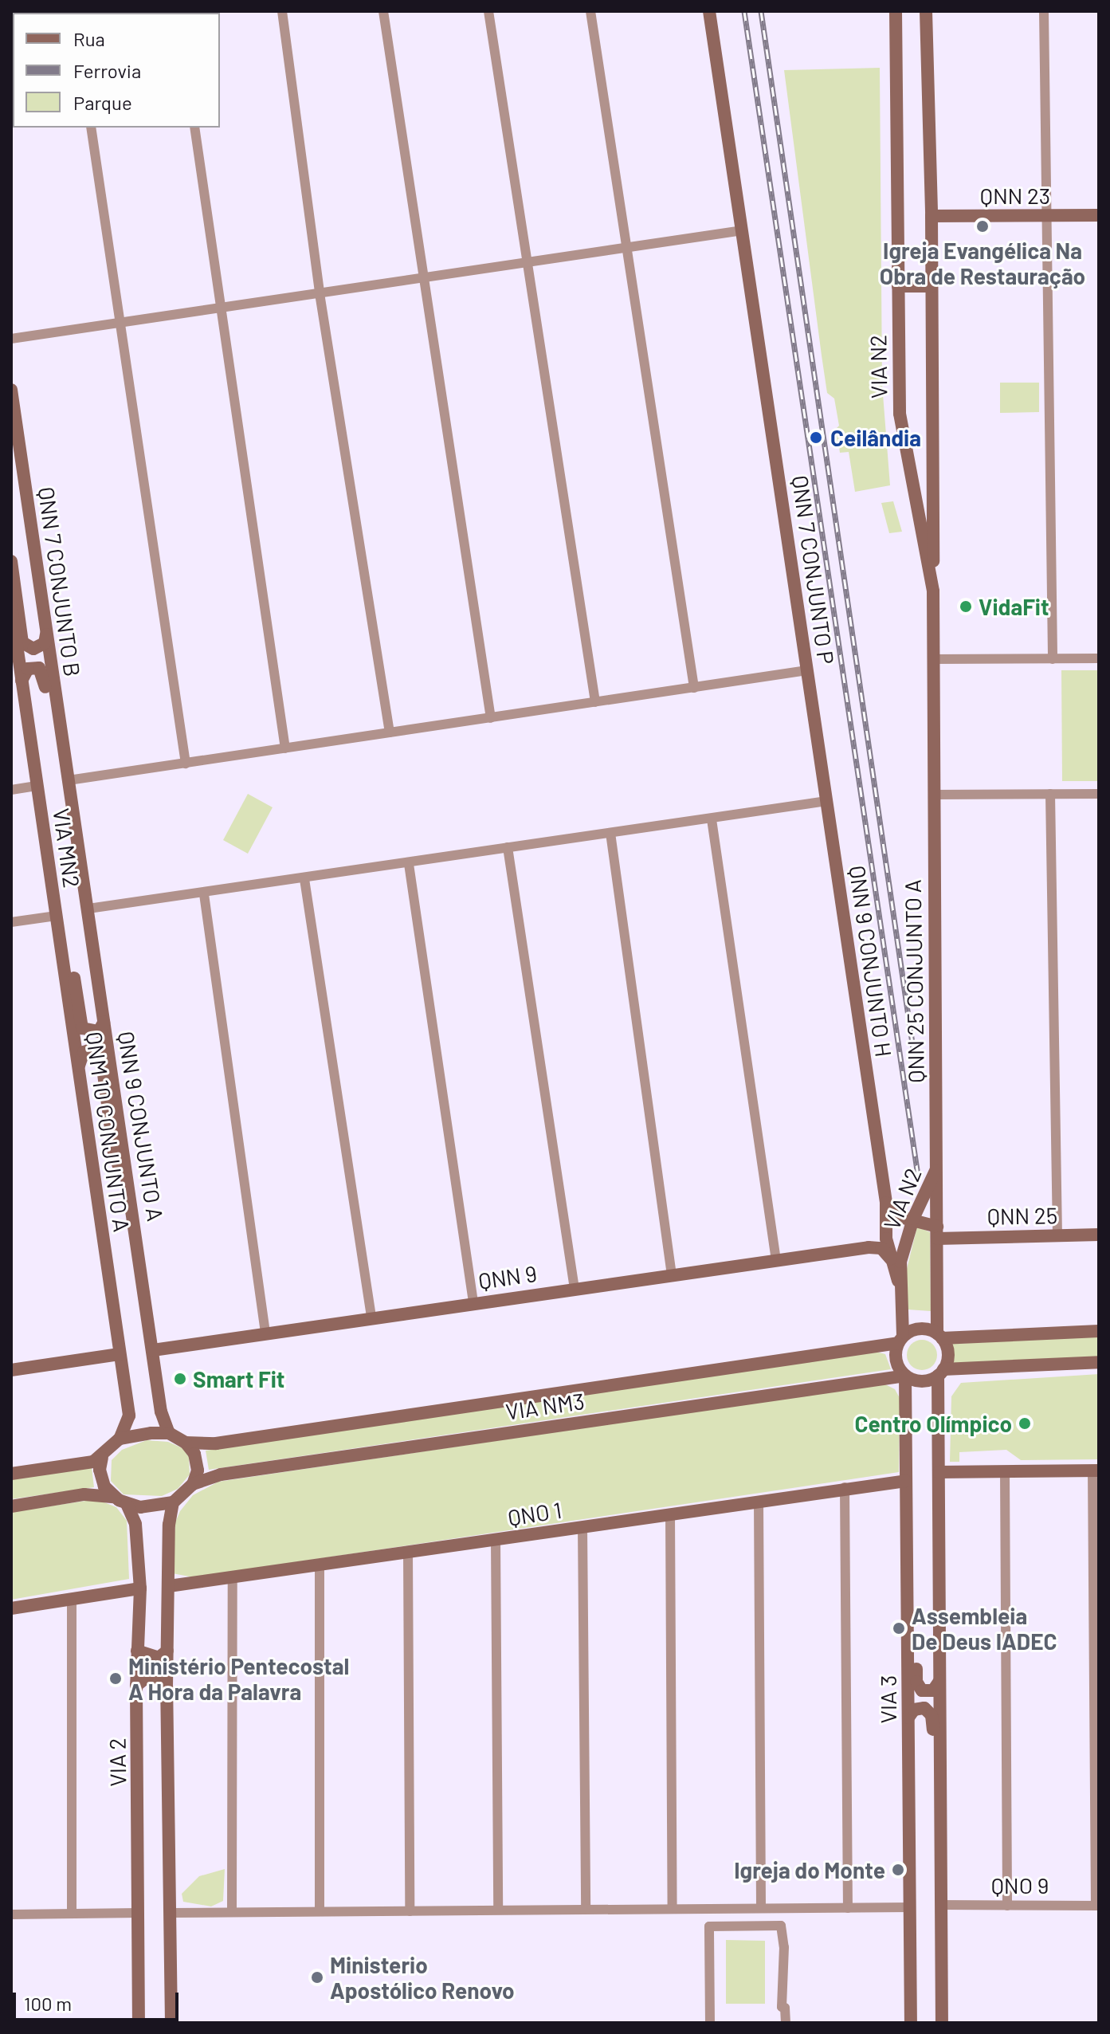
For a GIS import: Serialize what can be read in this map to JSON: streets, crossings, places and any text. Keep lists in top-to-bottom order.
{
  "streets": {
    "main road": [
      "QNN 23",
      "VIA N2",
      "QNN 7 CONJUNTO P",
      "QNN 7 CONJUNTO B",
      "VIA MN2",
      "QNN 9 CONJUNTO H",
      "QNN 25 CONJUNTO A",
      "QNN 9 CONJUNTO A",
      "QNM 10 CONJUNTO A",
      "QNN 25",
      "QNN 9",
      "VIA NM3",
      "QNO 1",
      "VIA 3",
      "VIA 2"
    ],
    "street": ["QNO 9"]
  },
  "crossings": [
    ["VIA N2", "QNN 9 CONJUNTO H"],
    ["VIA N2", "QNN 25 CONJUNTO A"],
    ["VIA N2", "QNN 25"],
    ["VIA N2", "QNN 9"],
    ["VIA N2", "VIA NM3"],
    ["VIA N2", "VIA 3"],
    ["QNN 7 CONJUNTO P", "QNN 9 CONJUNTO H"],
    ["QNN 7 CONJUNTO B", "VIA MN2"],
    ["VIA MN2", "QNN 9 CONJUNTO A"],
    ["VIA MN2", "QNM 10 CONJUNTO A"],
    ["QNN 9 CONJUNTO H", "QNN 9"],
    ["QNN 9 CONJUNTO A", "QNN 9"],
    ["VIA NM3", "VIA 3"],
    ["VIA NM3", "VIA 2"],
    ["QNO 1", "VIA 3"]
  ],
  "places": [
    "Igreja Evangélica Na Obra de Restauração",
    "Ceilândia",
    "VidaFit",
    "Smart Fit",
    "Centro Olímpico",
    "Assembleia De Deus IADEC",
    "Ministério Pentecostal A Hora da Palavra",
    "Igreja do Monte",
    "Ministerio Apostólico Renovo"
  ],
  "legend": ["Rua", "Ferrovia", "Parque"],
  "scale_bar": "100 m"
}
